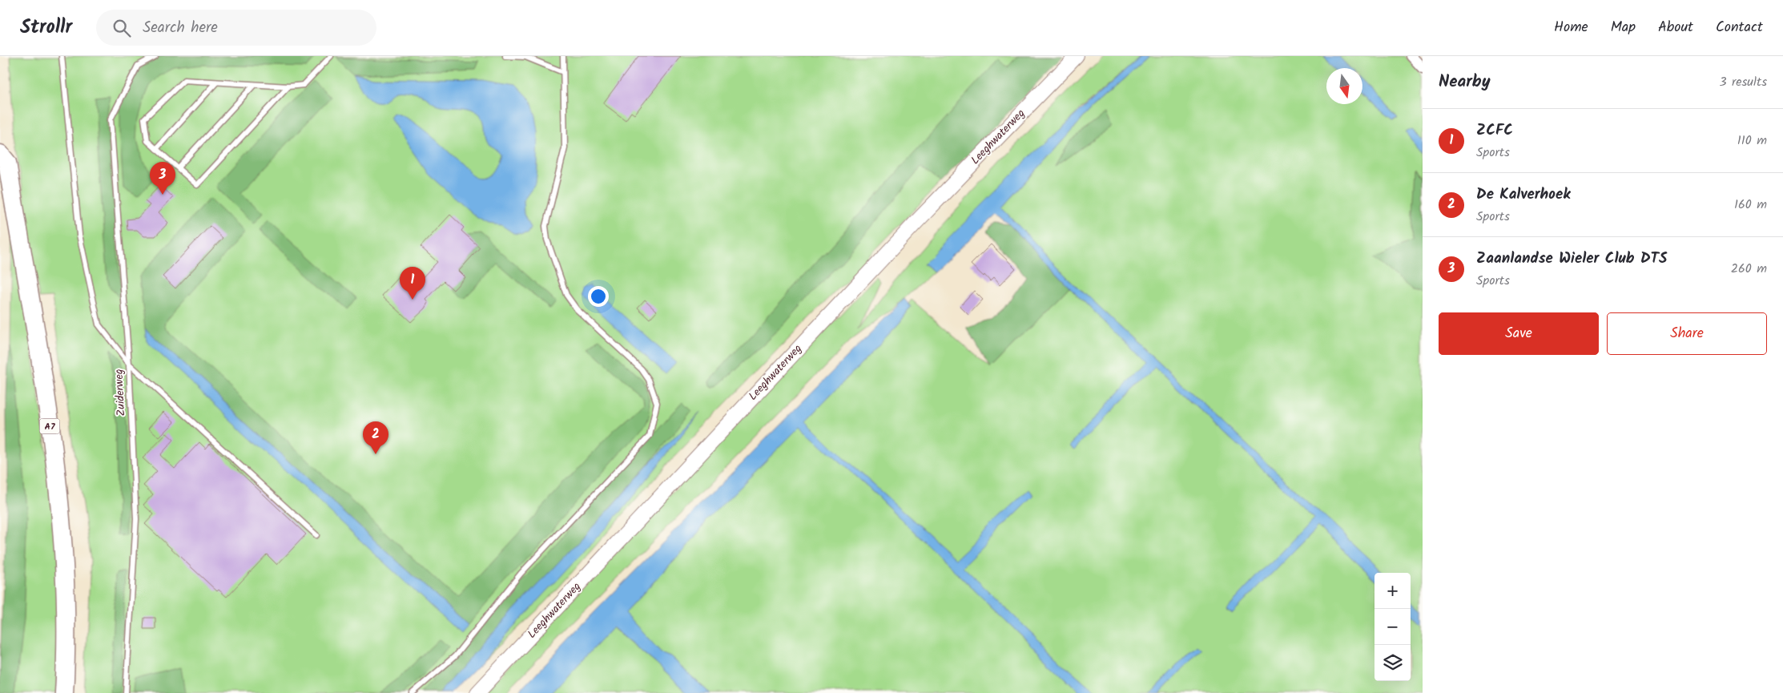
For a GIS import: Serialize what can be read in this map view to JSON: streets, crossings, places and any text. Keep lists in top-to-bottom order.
{
  "streets": {
    "highway": ["A7"],
    "main road": ["Leeghwaterweg"],
    "lane": ["Zuiderweg"]
  },
  "north": "bottom",
  "page": {
    "header": "Strollr",
    "search": "Search here",
    "nav": [
      "Home",
      "Map",
      "About",
      "Contact"
    ],
    "heading": ["Nearby", "3 results"],
    "list": [
      {
        "mark": "1",
        "name": "ZCFC",
        "note": "Sports",
        "value": "110 m"
      },
      {
        "mark": "2",
        "name": "De Kalverhoek",
        "note": "Sports",
        "value": "160 m"
      },
      {
        "mark": "3",
        "name": "Zaanlandse Wieler Club DTS",
        "note": "Sports",
        "value": "260 m"
      }
    ],
    "pins": ["3", "1", "2"],
    "buttons": ["Save", "Share"],
    "map_buttons": ["+", "−"]
  }
}
